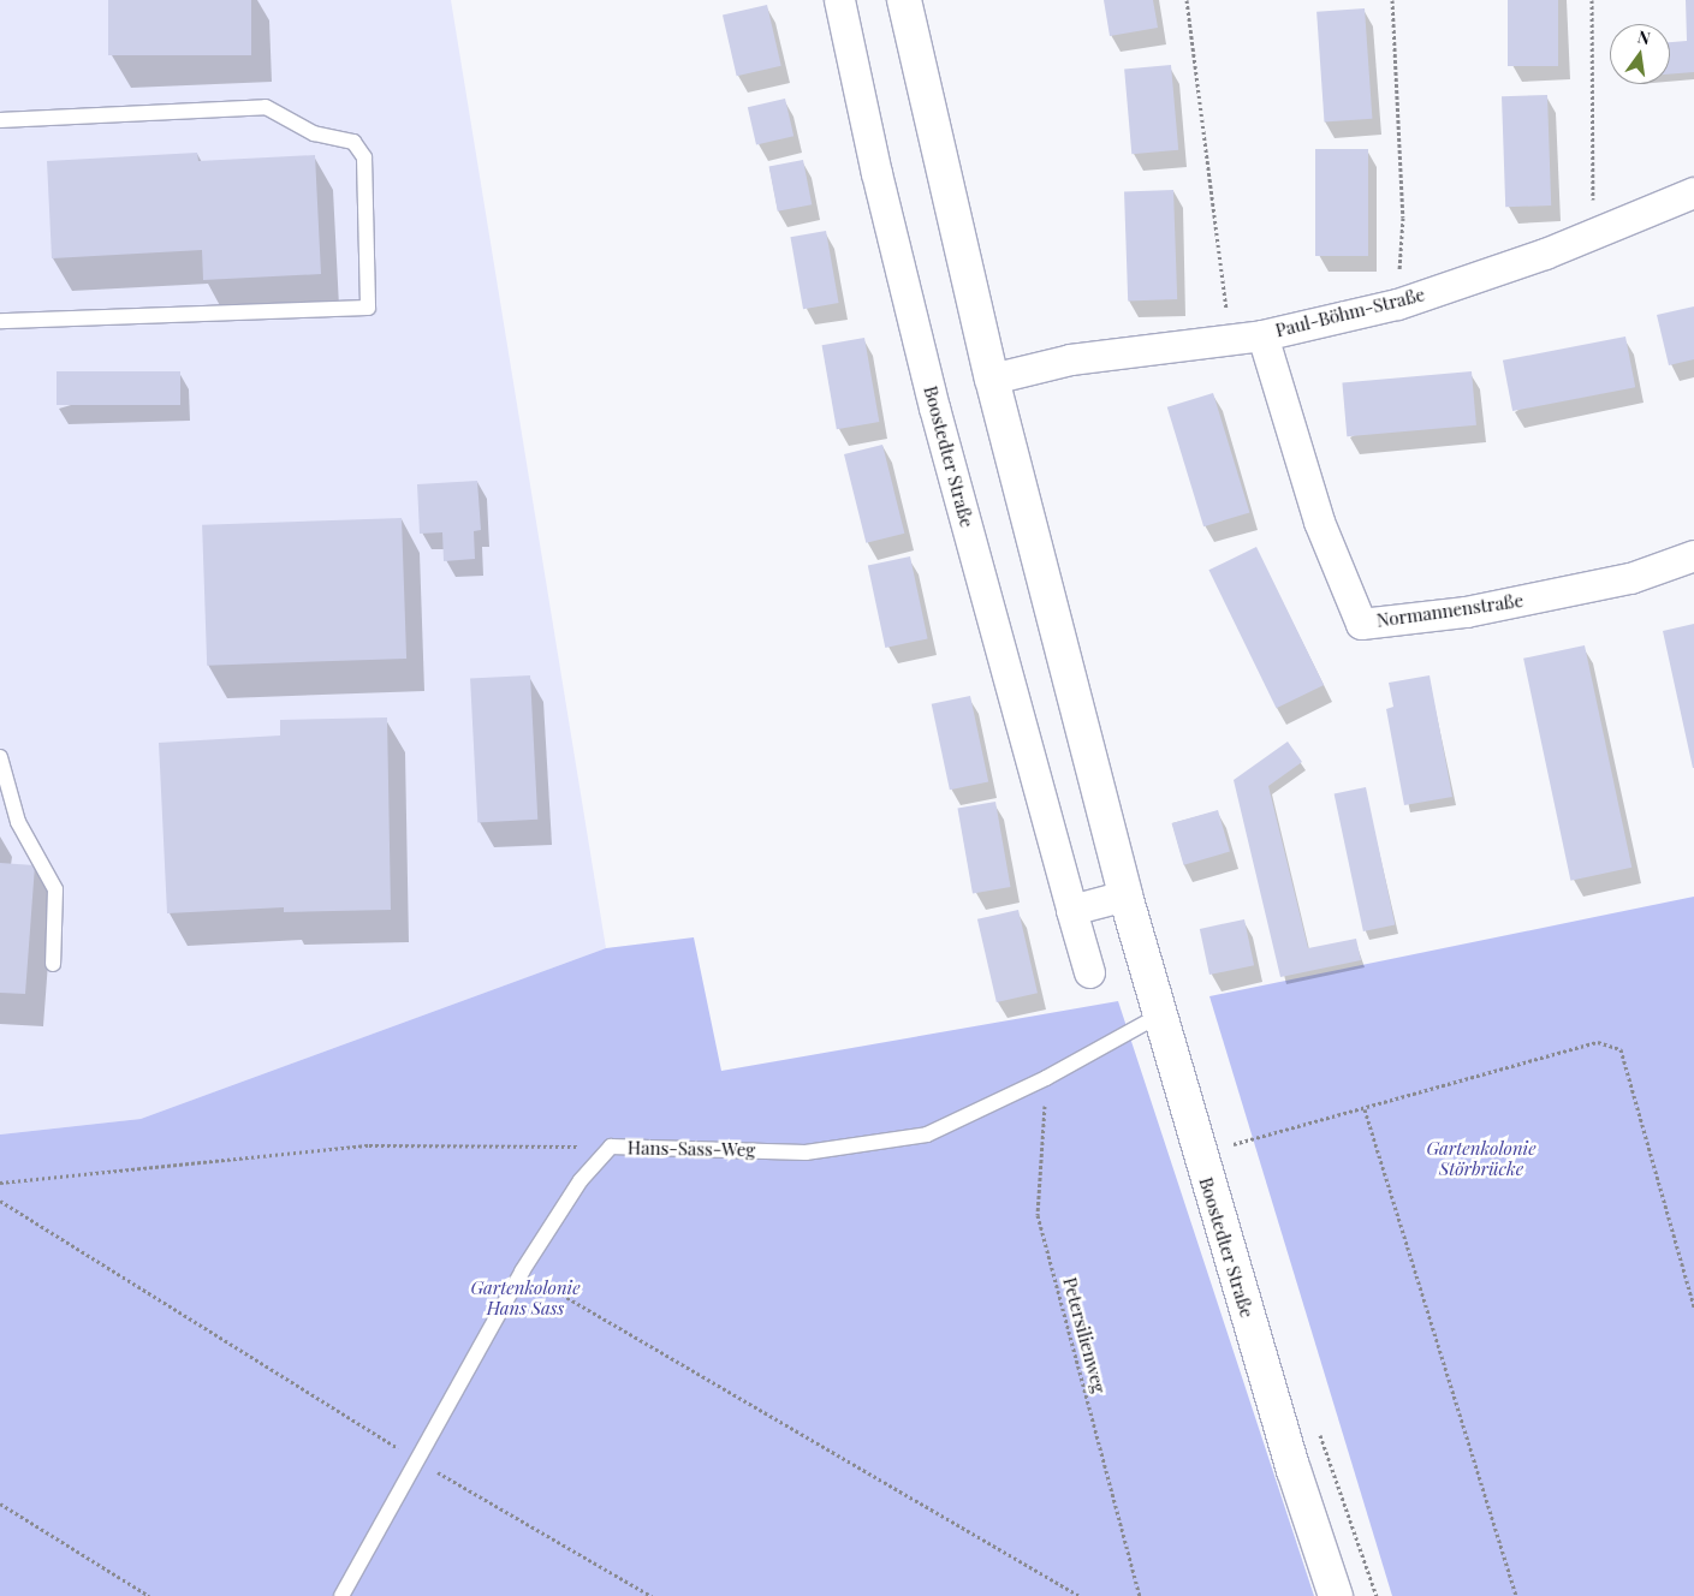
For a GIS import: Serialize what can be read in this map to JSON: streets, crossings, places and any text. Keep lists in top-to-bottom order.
{
  "streets": {
    "street": ["Paul-Böhm-Straße", "Boostedter Straße", "Normannenstraße"],
    "lane": ["Hans-Sass-Weg"],
    "path": ["Petersilienweg"]
  },
  "crossings": [
    ["Paul-Böhm-Straße", "Boostedter Straße"],
    ["Paul-Böhm-Straße", "Normannenstraße"],
    ["Boostedter Straße", "Hans-Sass-Weg"],
    ["Hans-Sass-Weg", "Petersilienweg"]
  ],
  "parks": ["Gartenkolonie Störbrücke", "Gartenkolonie Hans Sass"],
  "north": "top"
}
